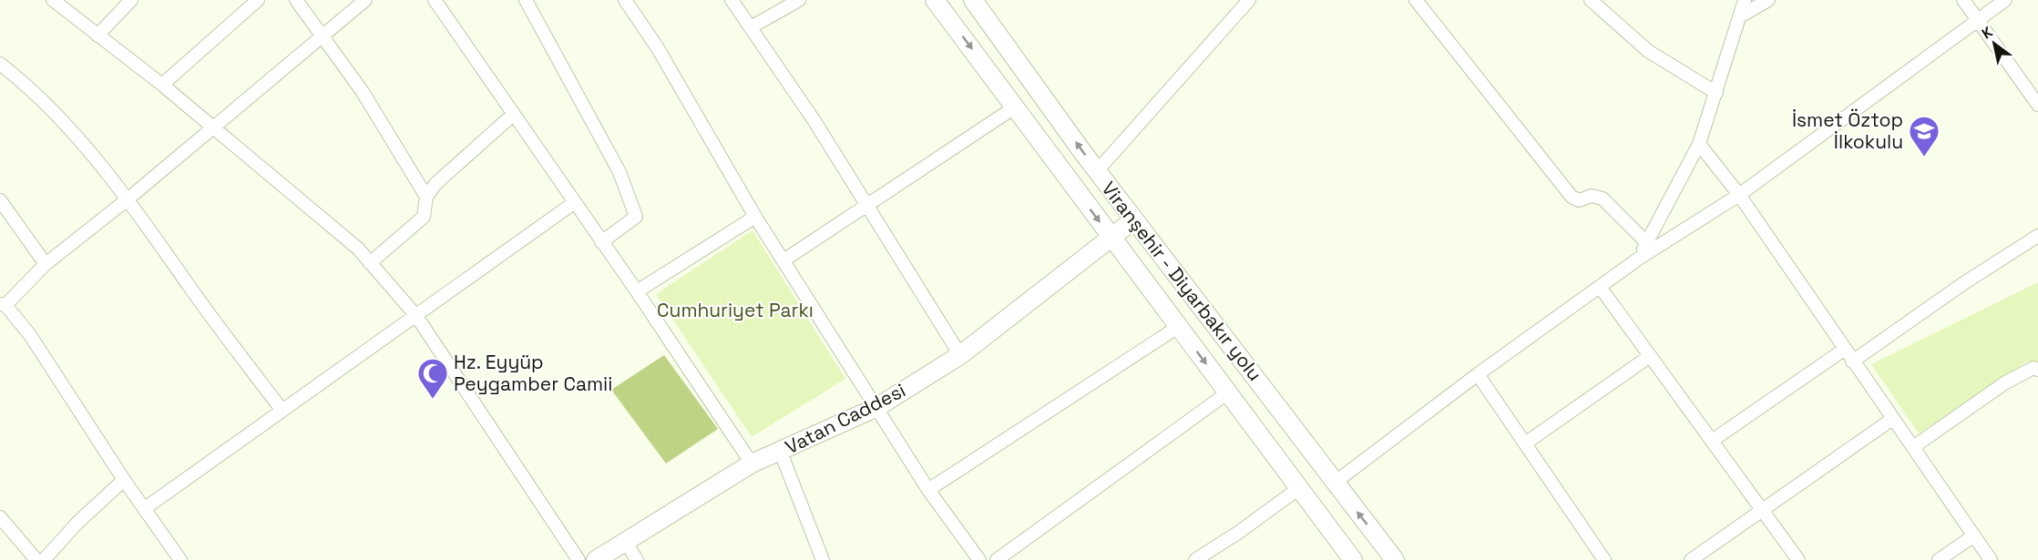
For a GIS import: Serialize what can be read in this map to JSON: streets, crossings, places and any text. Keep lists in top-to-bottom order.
{
  "streets": {
    "main road": ["Viranşehir - Diyarbakır yolu", "Vatan Caddesi"]
  },
  "crossings": [
    ["Viranşehir - Diyarbakır yolu", "Vatan Caddesi"]
  ],
  "parks": ["Cumhuriyet Parkı"],
  "places": {
    "school or university": ["İsmet Öztop İlkokulu"],
    "mosque": ["Hz. Eyyüp Peygamber Camii"]
  },
  "north": "top left"
}
